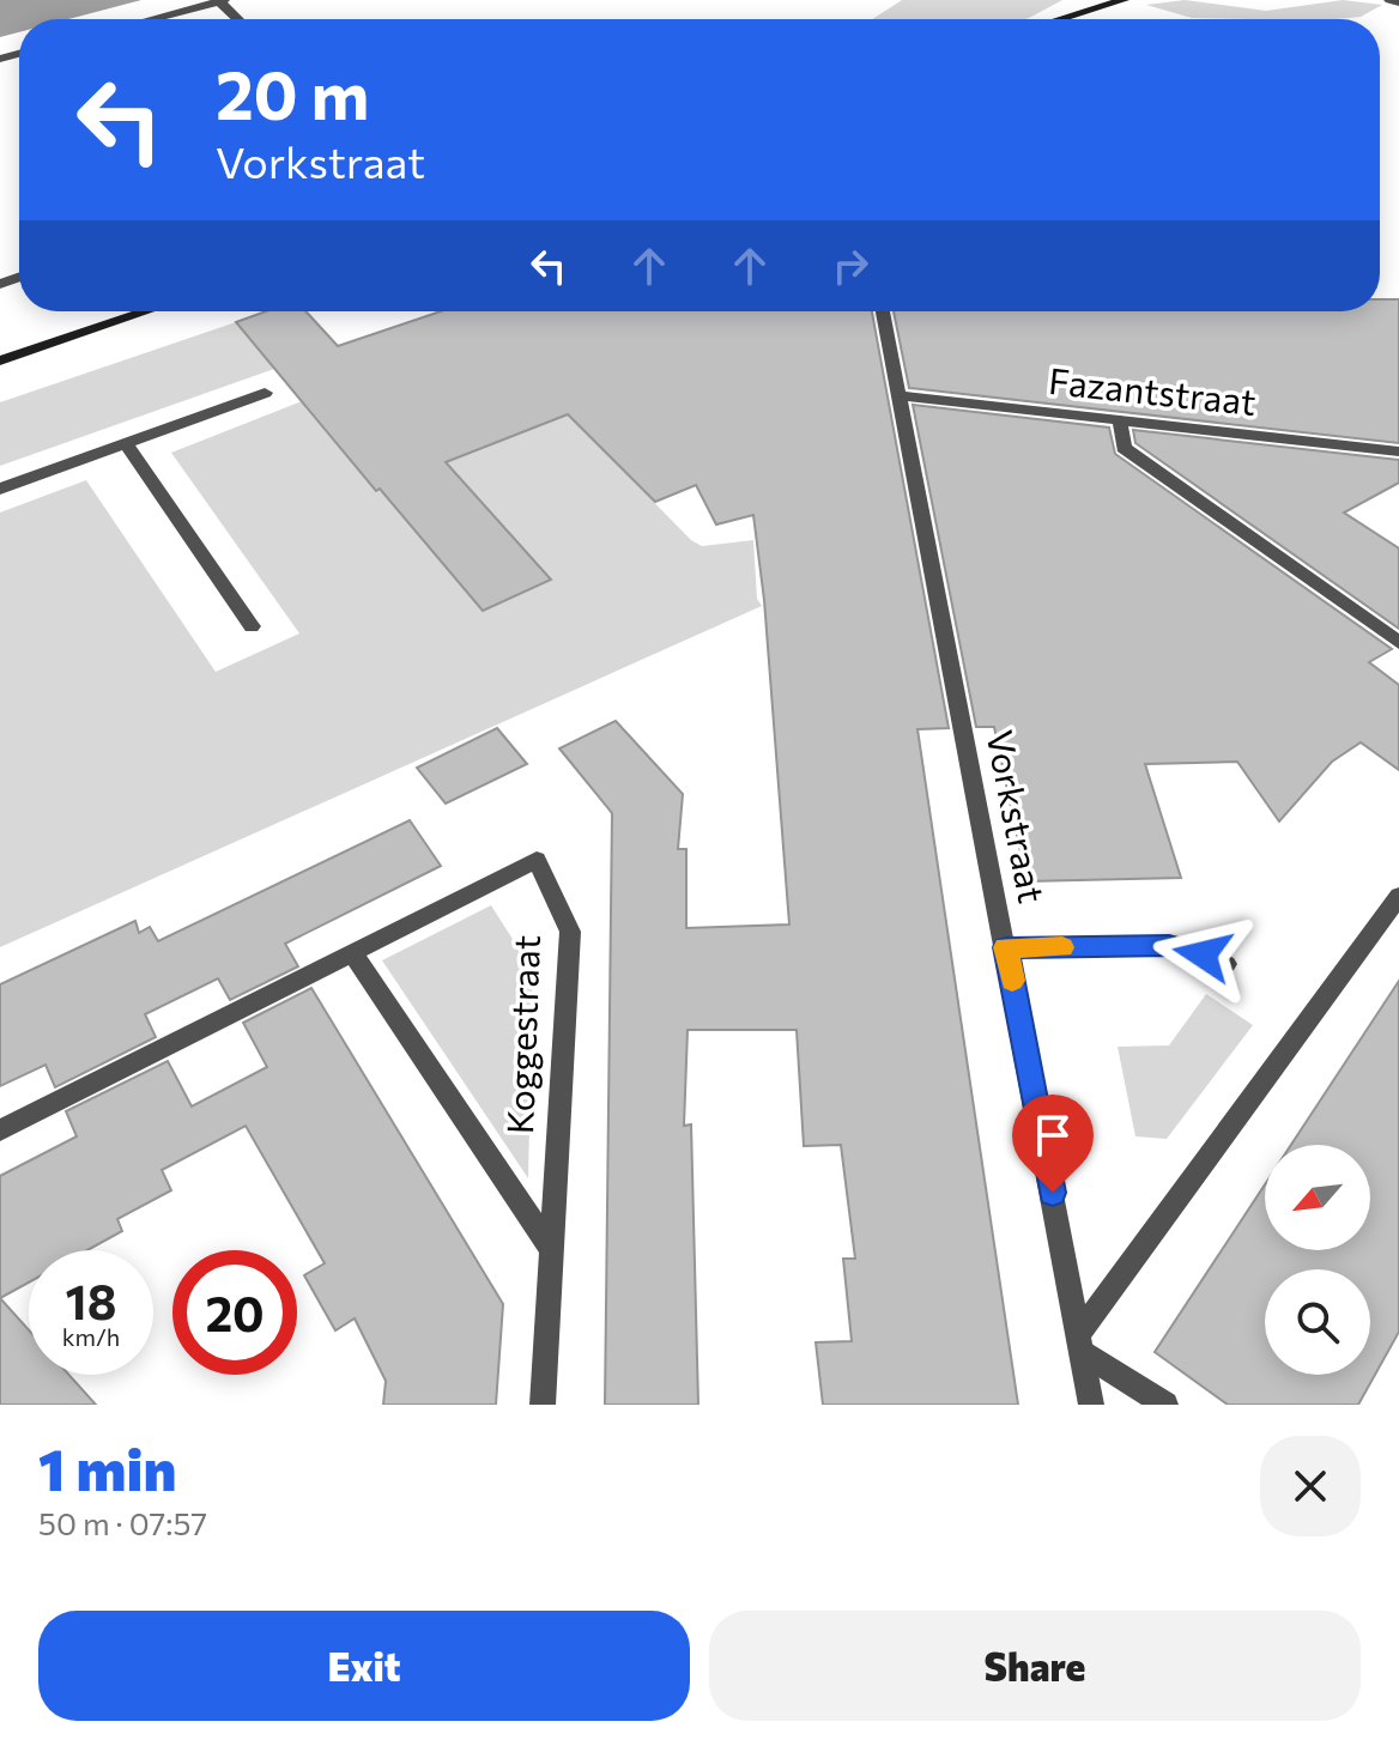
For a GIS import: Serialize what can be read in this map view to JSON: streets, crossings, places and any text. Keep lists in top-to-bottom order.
{
  "streets": {
    "street": ["Fazantstraat", "Vorkstraat", "Koggestraat"]
  },
  "crossings": [
    ["Fazantstraat", "Vorkstraat"]
  ],
  "north": "bottom left",
  "page": {
    "turn": ["20 m", "Vorkstraat"],
    "speed": "18 km/h",
    "limit": "20",
    "heading": ["1 min", "50 m · 07:57"],
    "buttons": ["Exit", "Share"]
  }
}
